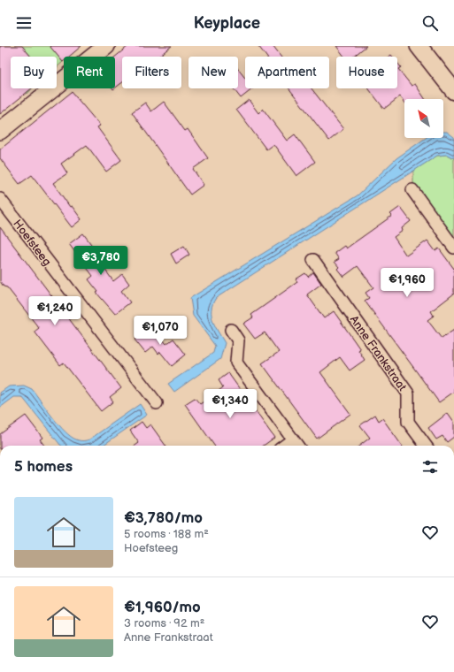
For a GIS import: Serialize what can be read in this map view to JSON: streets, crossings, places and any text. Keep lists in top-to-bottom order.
{
  "streets": {
    "street": ["Hoefsteeg", "Anne Frankstraat"]
  },
  "north": "top left",
  "page": {
    "header": "Keyplace",
    "chip": [
      "Buy",
      "Rent",
      "Filters",
      "New",
      "Apartment",
      "House"
    ],
    "price": [
      "€3,780",
      "€1,960",
      "€1,240",
      "€1,070",
      "€1,340"
    ],
    "heading": "5 homes",
    "list": [
      {
        "name": "€3,780/mo",
        "note": "5 rooms · 188 m² · Hoefsteeg"
      },
      {
        "name": "€1,960/mo",
        "note": "3 rooms · 92 m² · Anne Frankstraat"
      }
    ]
  }
}
